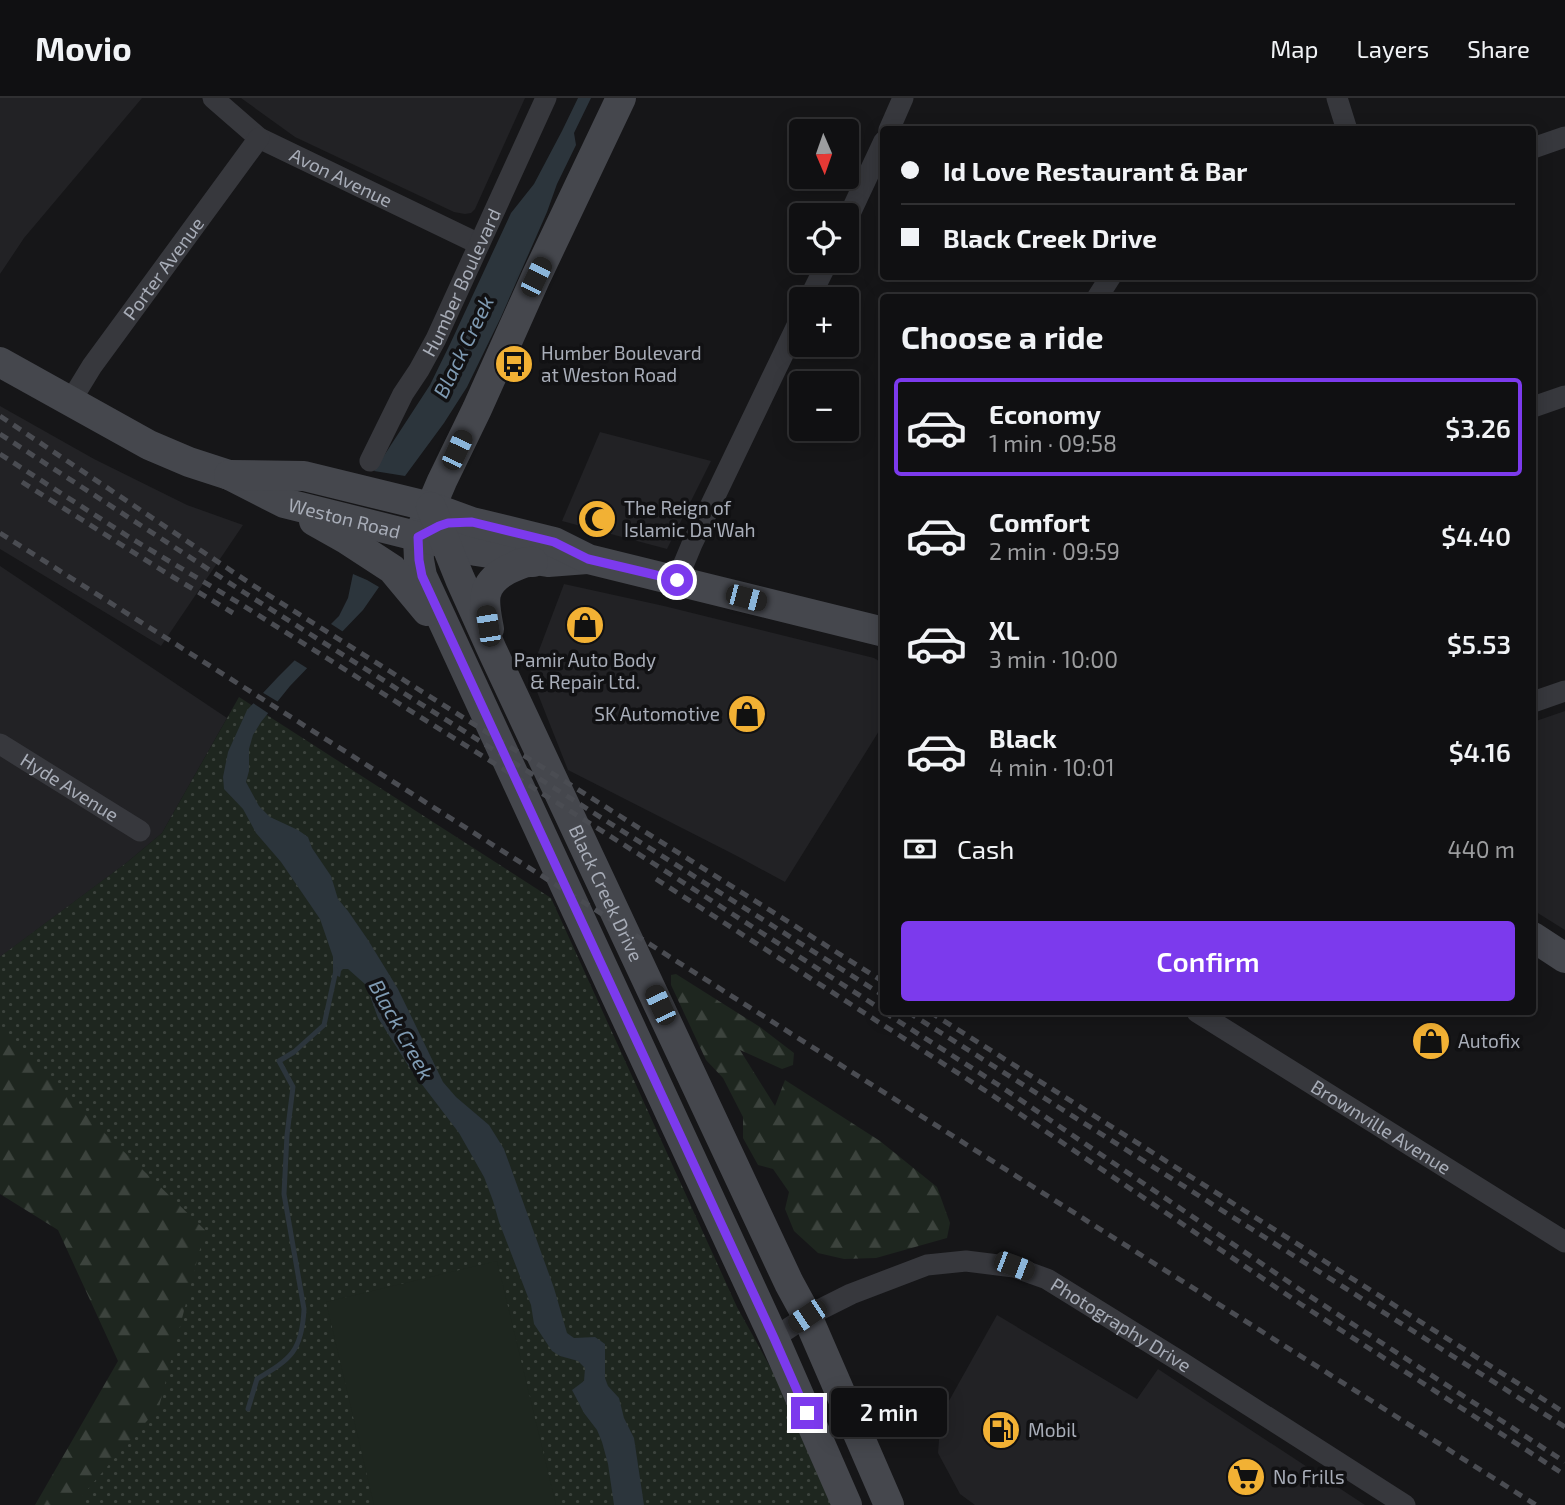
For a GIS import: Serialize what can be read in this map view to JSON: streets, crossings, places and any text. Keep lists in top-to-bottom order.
{
  "streets": {
    "main road": ["Weston Road", "Black Creek Drive"],
    "street": [
      "Avon Avenue",
      "Porter Avenue",
      "Humber Boulevard",
      "Hyde Avenue",
      "Brownville Avenue",
      "Photography Drive"
    ]
  },
  "crossings": [
    ["Avon Avenue", "Porter Avenue"],
    ["Avon Avenue", "Humber Boulevard"],
    ["Porter Avenue", "Weston Road"],
    ["Weston Road", "Black Creek Drive"],
    ["Black Creek Drive", "Photography Drive"]
  ],
  "water": ["Black Creek"],
  "places": {
    "bus stop": ["Humber Boulevard at Weston Road"],
    "mosque": ["The Reign of Islamic Da'Wah"],
    "shop": ["Pamir Auto Body & Repair Ltd.", "SK Automotive", "Autofix"],
    "fuel station": ["Mobil"],
    "supermarket": ["No Frills"]
  },
  "north": "bottom",
  "page": {
    "header": "Movio",
    "nav": ["Map", "Layers", "Share"],
    "map_buttons": ["+", "−"],
    "banner": ["Id Love Restaurant & Bar", "Black Creek Drive"],
    "heading": "Choose a ride",
    "list": [
      {
        "name": "Economy",
        "note": "1 min · 09:58",
        "value": "$3.26"
      },
      {
        "name": "Comfort",
        "note": "2 min · 09:59",
        "value": "$4.40"
      },
      {
        "name": "XL",
        "note": "3 min · 10:00",
        "value": "$5.53"
      },
      {
        "name": "Black",
        "note": "4 min · 10:01",
        "value": "$4.16"
      }
    ],
    "pay": ["Cash", "440 m"],
    "buttons": "Confirm",
    "bubble": "2 min"
  }
}
